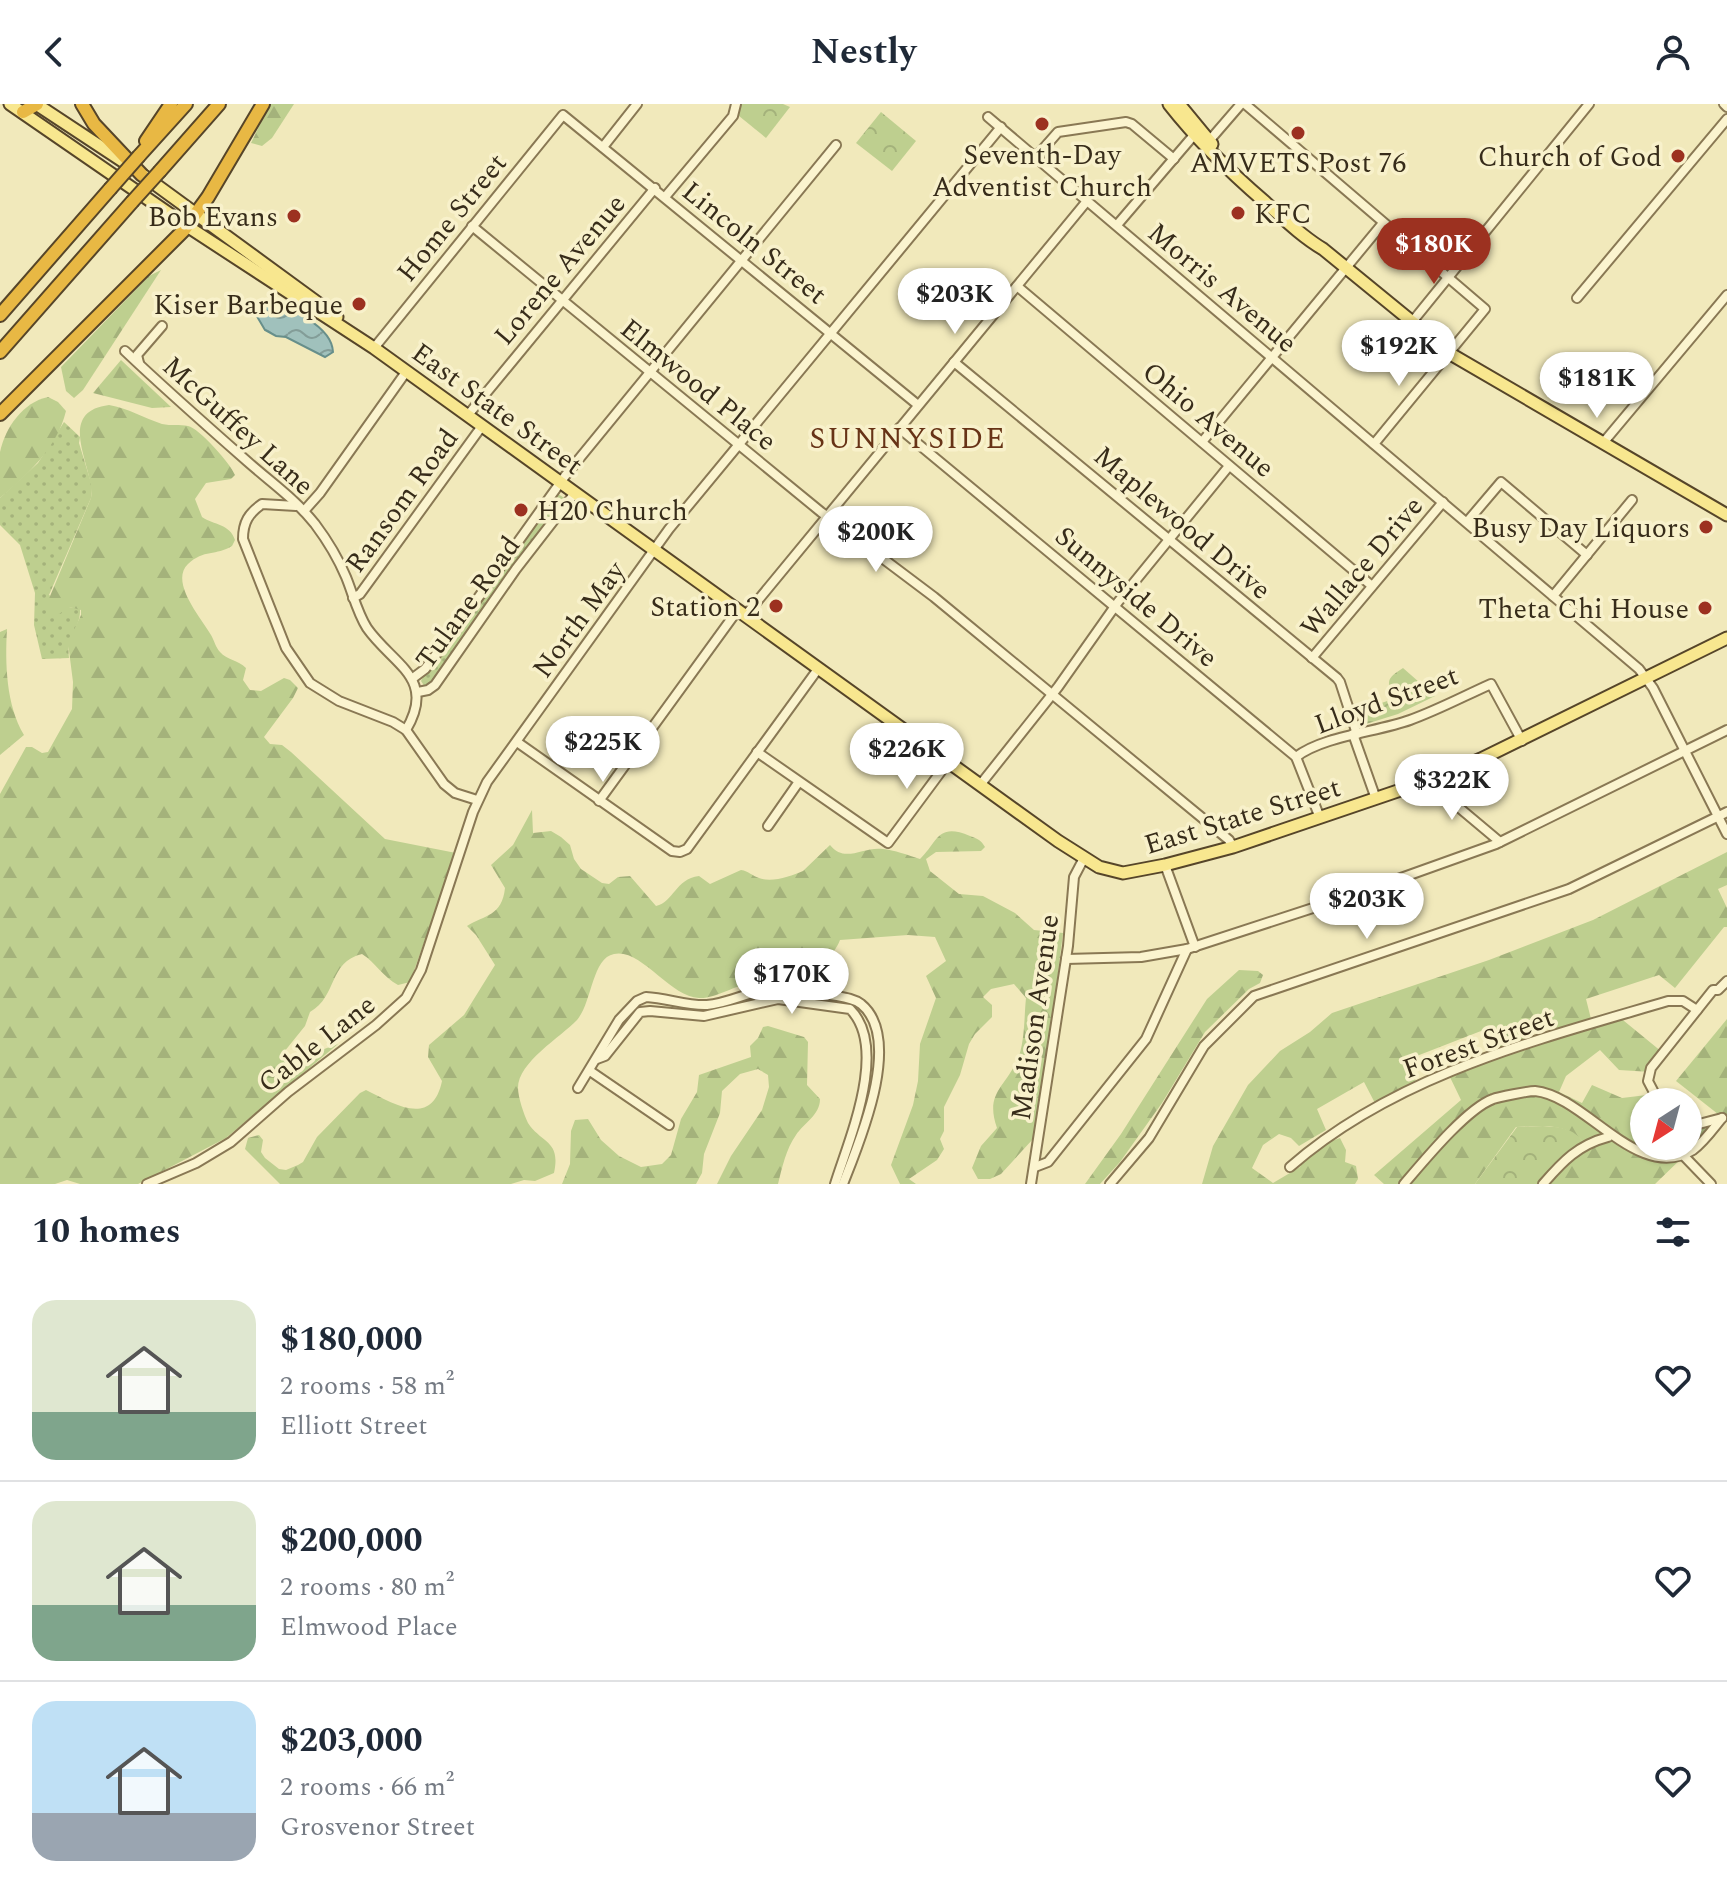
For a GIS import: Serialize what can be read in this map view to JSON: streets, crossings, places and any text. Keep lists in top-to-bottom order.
{
  "streets": {
    "main road": ["East State Street"],
    "street": [
      "Home Street",
      "Lincoln Street",
      "Lorene Avenue",
      "Morris Avenue",
      "Elmwood Place",
      "Ohio Avenue",
      "McGuffey Lane",
      "Ransom Road",
      "Maplewood Drive",
      "Wallace Drive",
      "Sunnyside Drive",
      "Tulane Road",
      "North May",
      "Lloyd Street",
      "Madison Avenue",
      "Forest Street",
      "Cable Lane"
    ]
  },
  "crossings": [
    ["Home Street", "Lincoln Street"],
    ["Home Street", "Elmwood Place"],
    ["Home Street", "East State Street"],
    ["Lincoln Street", "Lorene Avenue"],
    ["Lincoln Street", "Tulane Road"],
    ["Lincoln Street", "North May"],
    ["Lorene Avenue", "Elmwood Place"],
    ["Lorene Avenue", "East State Street"],
    ["Morris Avenue", "East State Street"],
    ["Morris Avenue", "Wallace Drive"],
    ["Morris Avenue", "North May"],
    ["Elmwood Place", "East State Street"],
    ["Elmwood Place", "Tulane Road"],
    ["Elmwood Place", "North May"],
    ["East State Street", "Ransom Road"],
    ["East State Street", "Maplewood Drive"],
    ["East State Street", "Sunnyside Drive"],
    ["East State Street", "Tulane Road"],
    ["East State Street", "North May"],
    ["East State Street", "Lloyd Street"],
    ["East State Street", "Madison Avenue"],
    ["Ohio Avenue", "Wallace Drive"],
    ["McGuffey Lane", "Ransom Road"],
    ["McGuffey Lane", "Tulane Road"],
    ["Maplewood Drive", "Wallace Drive"],
    ["Maplewood Drive", "Lloyd Street"],
    ["Sunnyside Drive", "Lloyd Street"],
    ["North May", "Cable Lane"]
  ],
  "districts": ["SUNNYSIDE"],
  "places": [
    "Seventh-Day Adventist Church",
    "AMVETS Post 76",
    "Church of God",
    "KFC",
    "Bob Evans",
    "Kiser Barbeque",
    "H20 Church",
    "Busy Day Liquors",
    "Station 2",
    "Theta Chi House"
  ],
  "north": "bottom left",
  "page": {
    "header": "Nestly",
    "price": [
      "$180K",
      "$203K",
      "$192K",
      "$181K",
      "$200K",
      "$225K",
      "$226K",
      "$322K",
      "$203K",
      "$170K"
    ],
    "heading": "10 homes",
    "list": [
      {
        "name": "$180,000",
        "note": "2 rooms · 58 m² · Elliott Street"
      },
      {
        "name": "$200,000",
        "note": "2 rooms · 80 m² · Elmwood Place"
      },
      {
        "name": "$203,000",
        "note": "2 rooms · 66 m² · Grosvenor Street"
      }
    ]
  }
}
